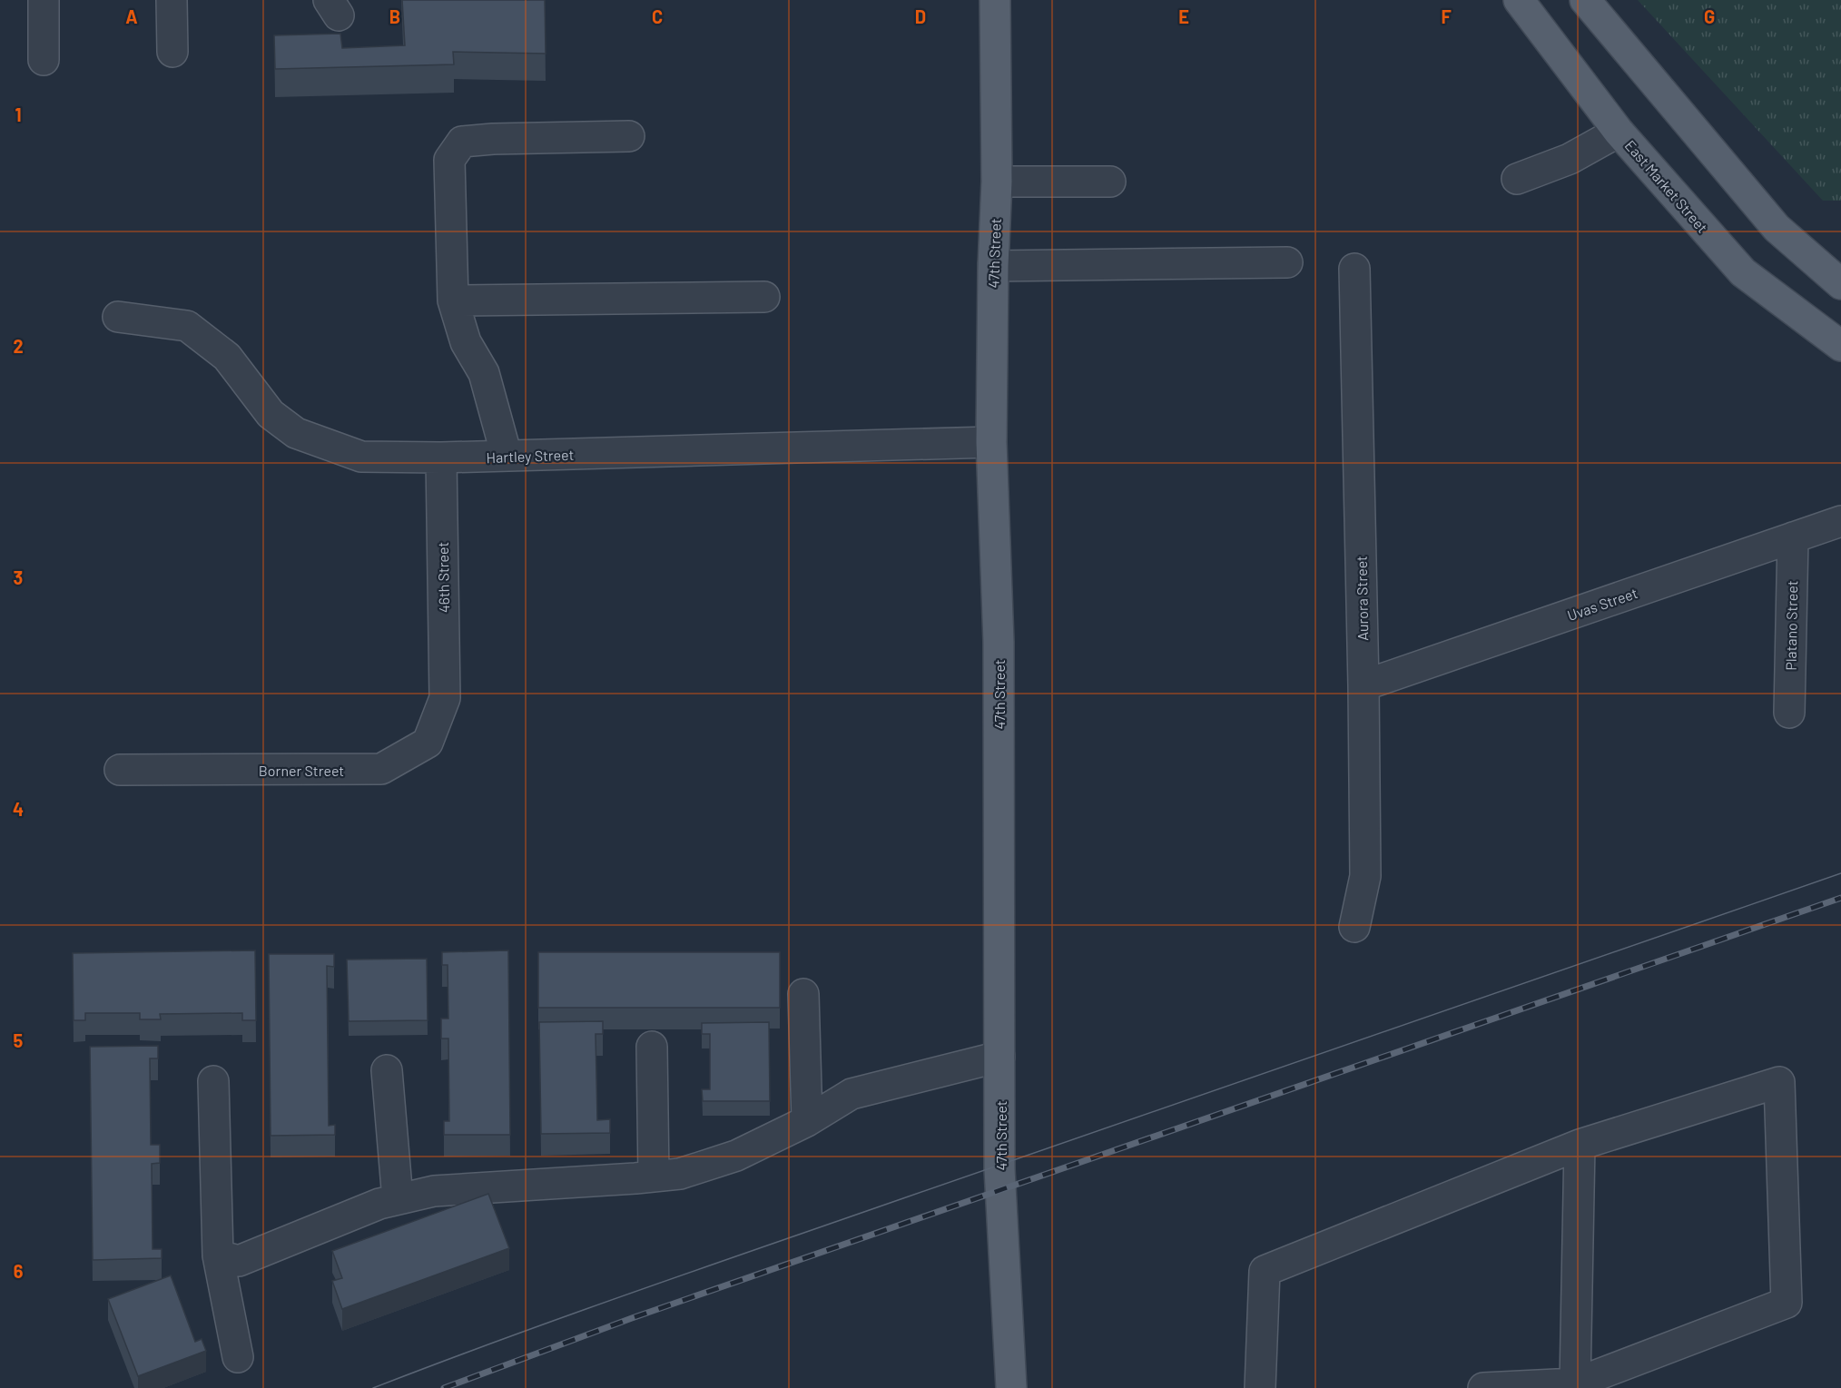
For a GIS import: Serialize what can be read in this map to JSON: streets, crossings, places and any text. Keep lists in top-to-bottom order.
{
  "streets": {
    "main road": ["East Market Street", "47th Street"],
    "street": [
      "Hartley Street",
      "46th Street",
      "Aurora Street",
      "Uvas Street",
      "Platano Street",
      "Borner Street"
    ]
  },
  "crossings": [
    ["47th Street", "Hartley Street"],
    ["Hartley Street", "46th Street"],
    ["46th Street", "Borner Street"],
    ["Aurora Street", "Uvas Street"],
    ["Uvas Street", "Platano Street"]
  ],
  "grid": {
    "columns": [
      "A",
      "B",
      "C",
      "D",
      "E",
      "F",
      "G"
    ],
    "rows": [
      "1",
      "2",
      "3",
      "4",
      "5",
      "6"
    ]
  }
}
